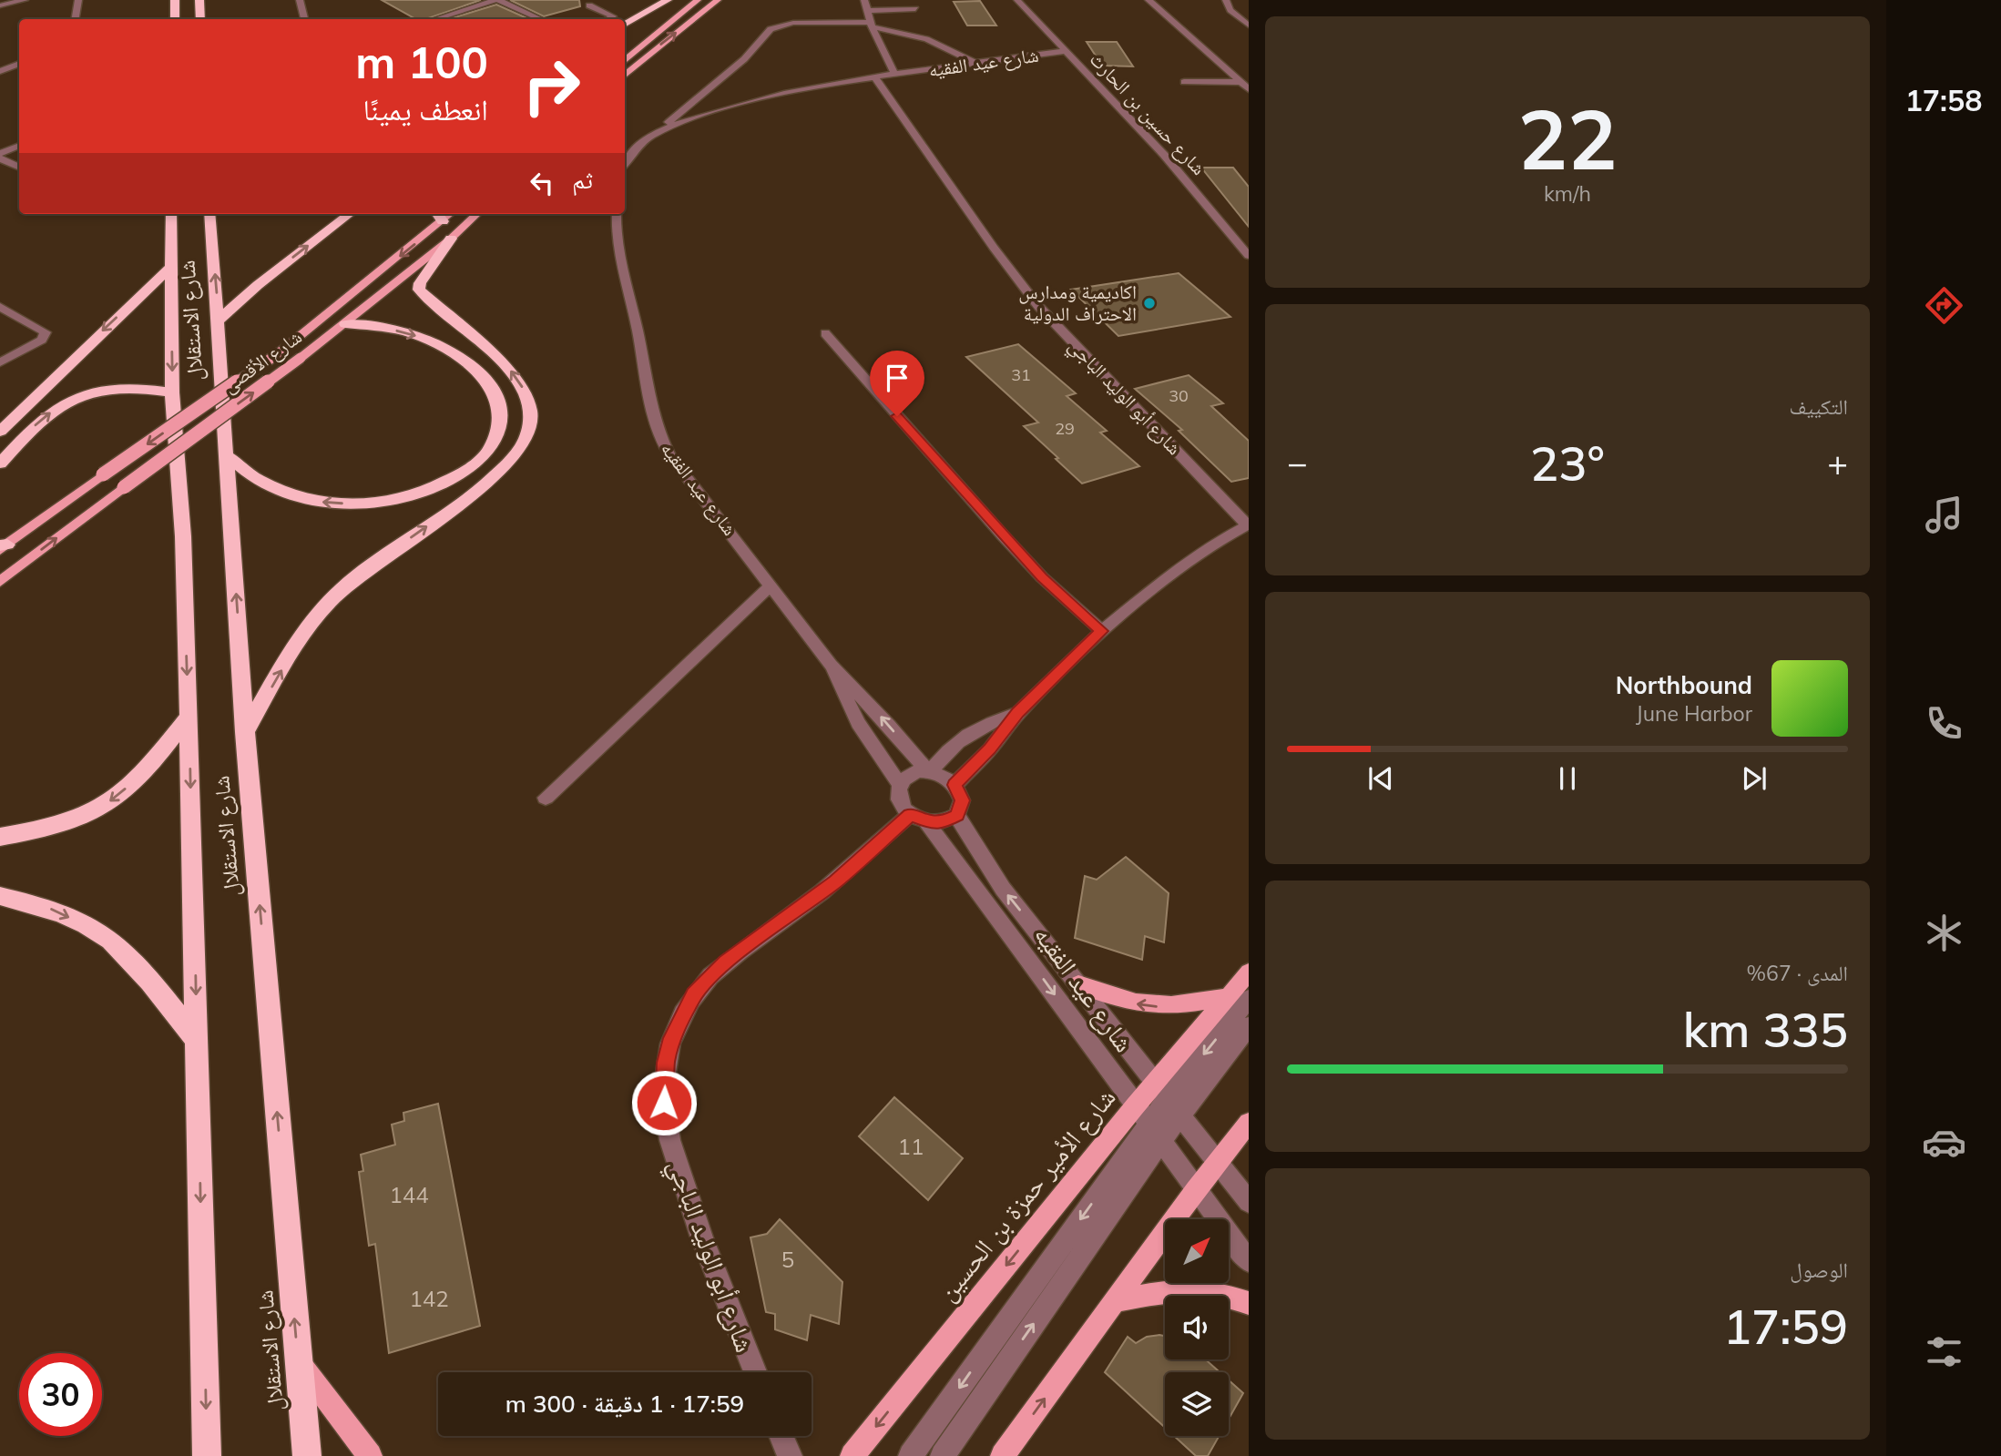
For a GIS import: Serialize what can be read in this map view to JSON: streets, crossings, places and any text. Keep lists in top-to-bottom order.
{
  "streets": {
    "highway": ["شارع الاستقلال"],
    "main road": ["شارع الأقصى", "شارع الأمير حمزة بن الحسين"],
    "street": ["شارع عيد الفقيه", "شارع حسين بن الحارث", "شارع أبو الوليد الباجي"]
  },
  "crossings": [
    ["شارع عيد الفقيه", "شارع حسين بن الحارث"],
    ["شارع عيد الفقيه", "شارع أبو الوليد الباجي"],
    ["شارع عيد الفقيه", "شارع الأمير حمزة بن الحسين"]
  ],
  "places": ["اكاديمية ومدارس الاحتراف الدولية"],
  "house_numbers": [
    "31",
    "30",
    "29",
    "11",
    "144",
    "5",
    "142"
  ],
  "north": "top right",
  "page": {
    "tabs": "17:58",
    "tile": [
      ["22", "km/h"],
      "التكييف",
      ["المدى · 67%", "335 km"],
      ["الوصول", "17:59"]
    ],
    "turn": ["100 m", "انعطف يمينًا"],
    "then": "ثم",
    "heat": ["−", "23°", "+"],
    "song": ["Northbound", "June Harbor"],
    "limit": "30",
    "trip": "17:59 · 1 دقيقة · 300 m"
  }
}
